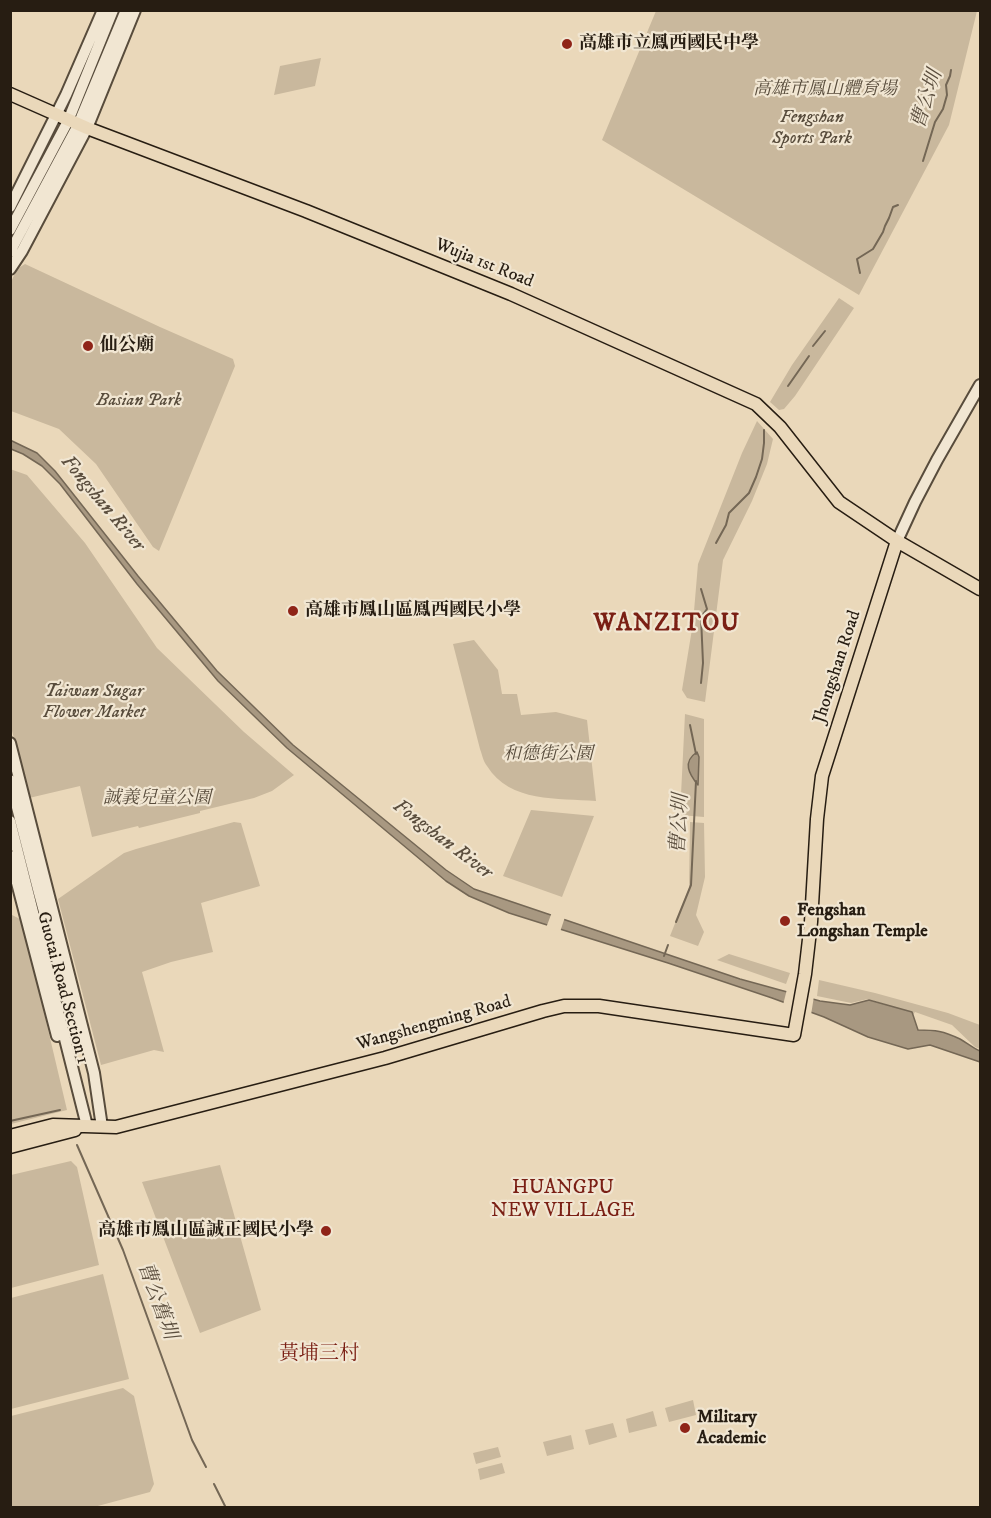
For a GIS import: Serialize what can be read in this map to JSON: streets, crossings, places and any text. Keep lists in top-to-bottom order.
{
  "streets": {
    "main road": ["Wujia 1st Road", "Jhongshan Road", "Wangshengming Road"],
    "street": ["Guotai Road Section 1"]
  },
  "crossings": [
    ["Wujia 1st Road", "Jhongshan Road"],
    ["Jhongshan Road", "Wangshengming Road"],
    ["Guotai Road Section 1", "Wangshengming Road"]
  ],
  "districts": ["WANZITOU", "HUANGPU NEW VILLAGE", "黃埔三村"],
  "water": ["曹公圳", "Fongshan River", "曹公舊圳"],
  "parks": [
    "高雄市鳳山體育場",
    "Fengshan Sports Park",
    "Basian Park",
    "Taiwan Sugar Flower Market",
    "和德街公園",
    "誠義兒童公園"
  ],
  "places": [
    "高雄市立鳳西國民中學",
    "仙公廟",
    "高雄市鳳山區鳳西國民小學",
    "Fengshan Longshan Temple",
    "高雄市鳳山區誠正國民小學",
    "Military Academic"
  ]
}
